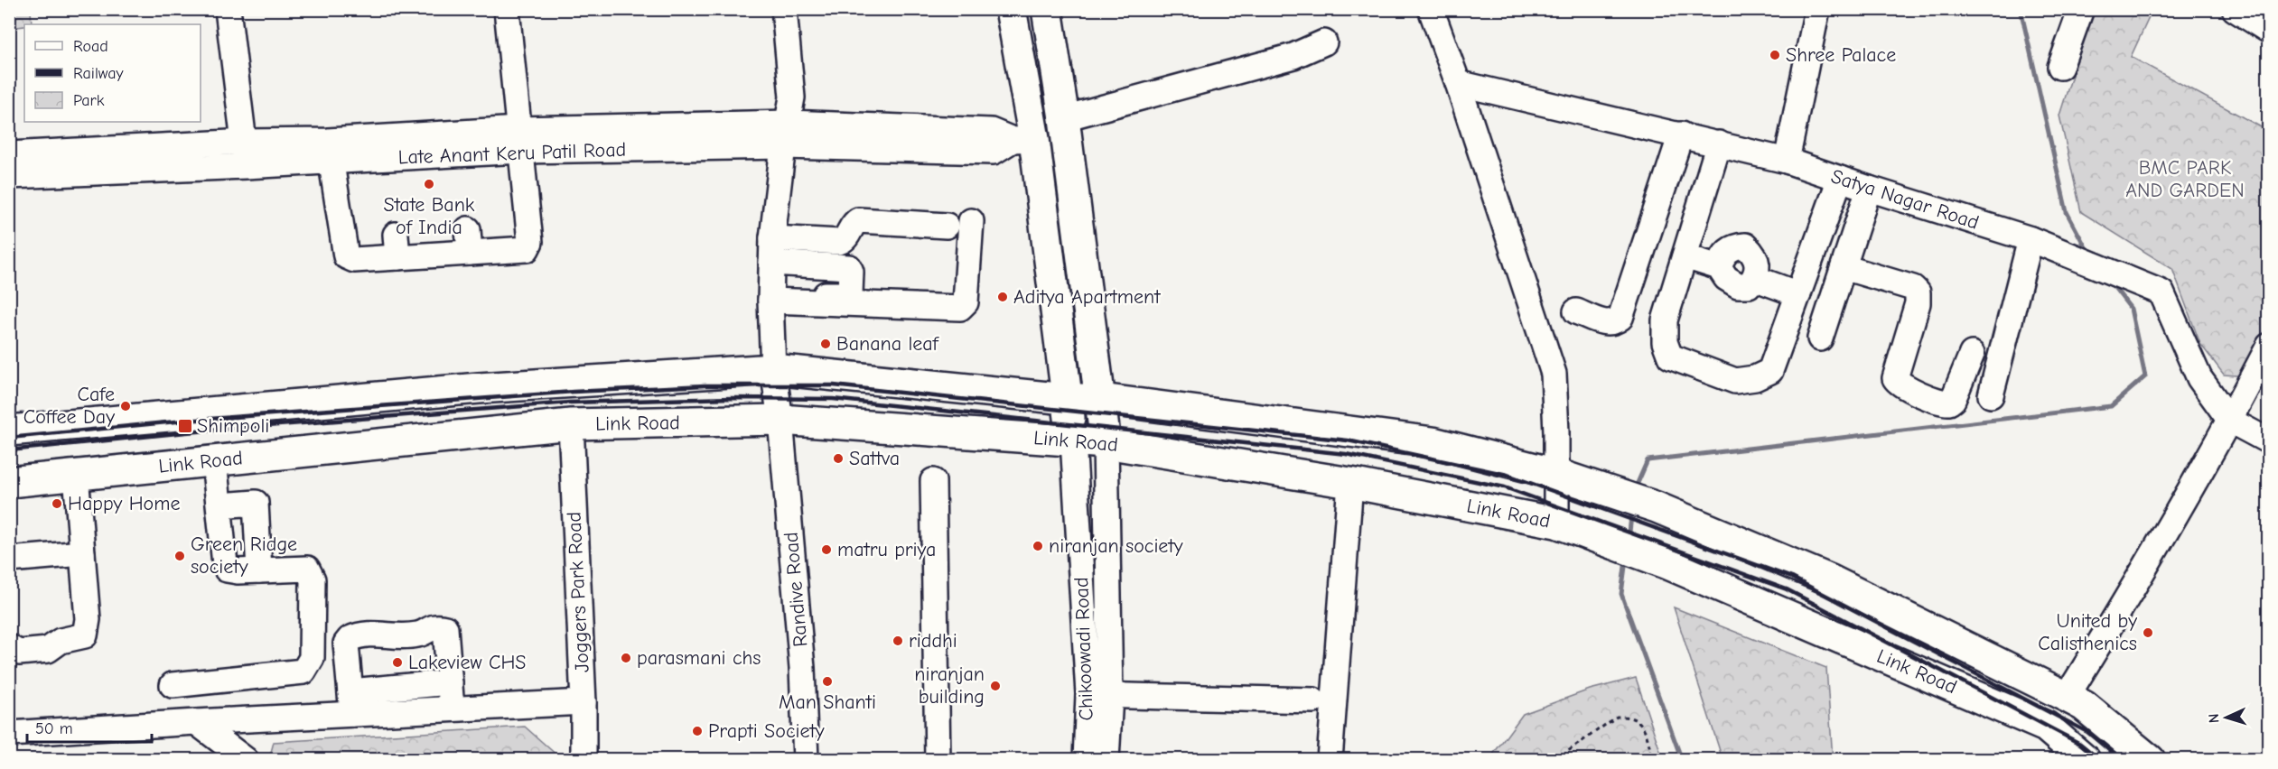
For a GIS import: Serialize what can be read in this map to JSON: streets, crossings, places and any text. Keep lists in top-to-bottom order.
{
  "streets": {
    "main road": ["Link Road"],
    "street": [
      "Late Anant Keru Patil Road",
      "Satya Nagar Road",
      "Randive Road",
      "Joggers Park Road",
      "Chikoowadi Road"
    ]
  },
  "crossings": [
    ["Late Anant Keru Patil Road", "Randive Road"],
    ["Link Road", "Randive Road"],
    ["Link Road", "Joggers Park Road"],
    ["Link Road", "Chikoowadi Road"]
  ],
  "parks": ["BMC PARK AND GARDEN"],
  "places": {
    "other": [
      "Shree Palace",
      "State Bank of India",
      "Aditya Apartment",
      "Banana leaf",
      "Cafe Coffee Day",
      "Sattva",
      "Happy Home",
      "niranjan society",
      "matru priya",
      "Green Ridge society",
      "United by Calisthenics",
      "riddhi",
      "parasmani chs",
      "Lakeview CHS",
      "Man Shanti",
      "niranjan building",
      "Prapti Society"
    ],
    "transit": ["Shimpoli"]
  },
  "legend": ["Road", "Railway", "Park"],
  "scale_bar": "50 m",
  "north": "left"
}
